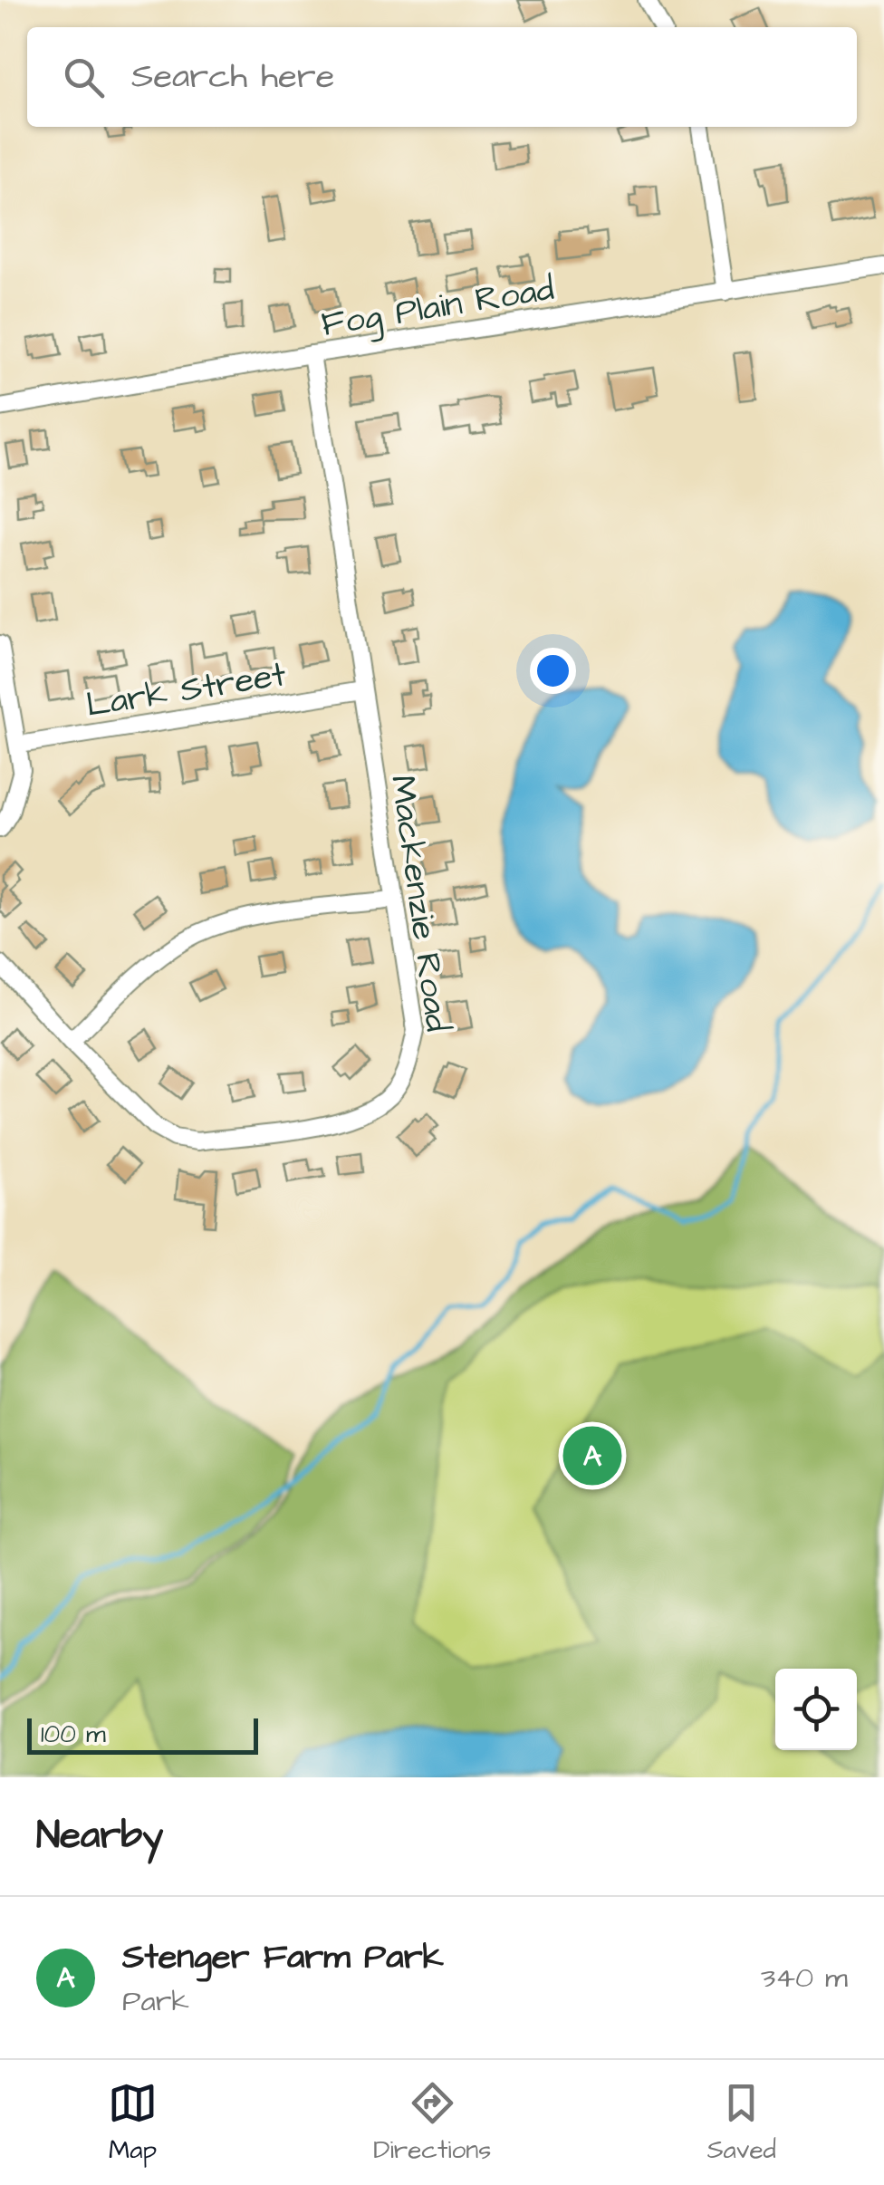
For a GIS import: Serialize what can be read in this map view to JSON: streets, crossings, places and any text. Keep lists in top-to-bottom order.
{
  "streets": {
    "street": ["Fog Plain Road", "Lark Street", "Mackenzie Road"]
  },
  "crossings": [
    ["Fog Plain Road", "Mackenzie Road"],
    ["Lark Street", "Mackenzie Road"]
  ],
  "scale_bar": "100 m",
  "page": {
    "search": "Search here",
    "pins": "A",
    "scale": "100 m",
    "heading": "Nearby",
    "list": [
      {
        "mark": "A",
        "name": "Stenger Farm Park",
        "note": "Park",
        "value": "340 m"
      }
    ],
    "nav": ["Map", "Directions", "Saved"]
  }
}
